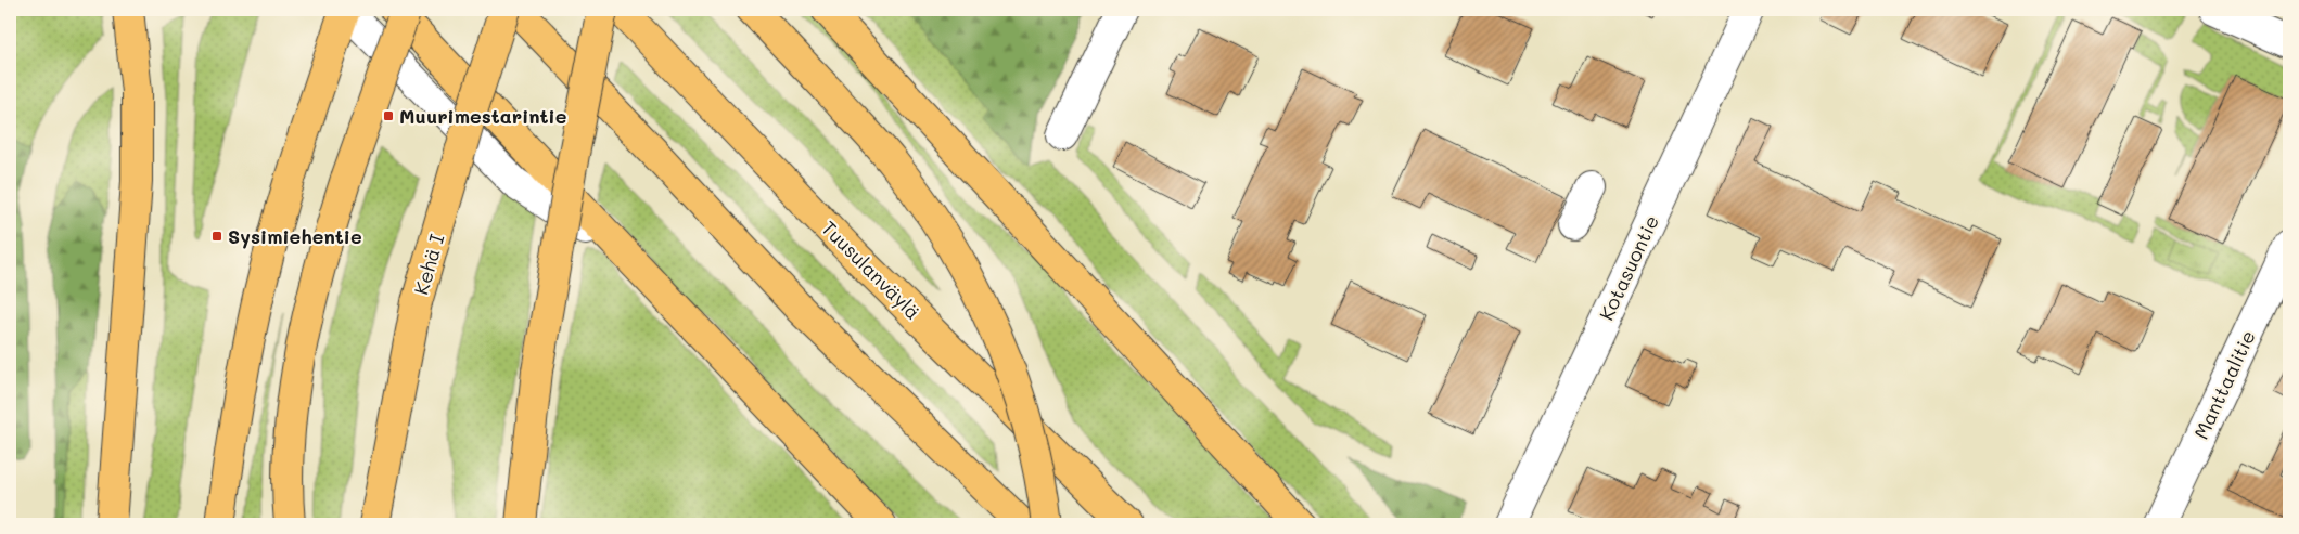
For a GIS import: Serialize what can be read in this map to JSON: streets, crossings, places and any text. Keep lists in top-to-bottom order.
{
  "streets": {
    "highway": ["Kehä I", "Tuusulanväylä"],
    "street": ["Kotasuontie", "Manttaalitie"]
  },
  "places": {
    "transit": ["Muurimestarintie", "Sysimiehentie"]
  }
}
